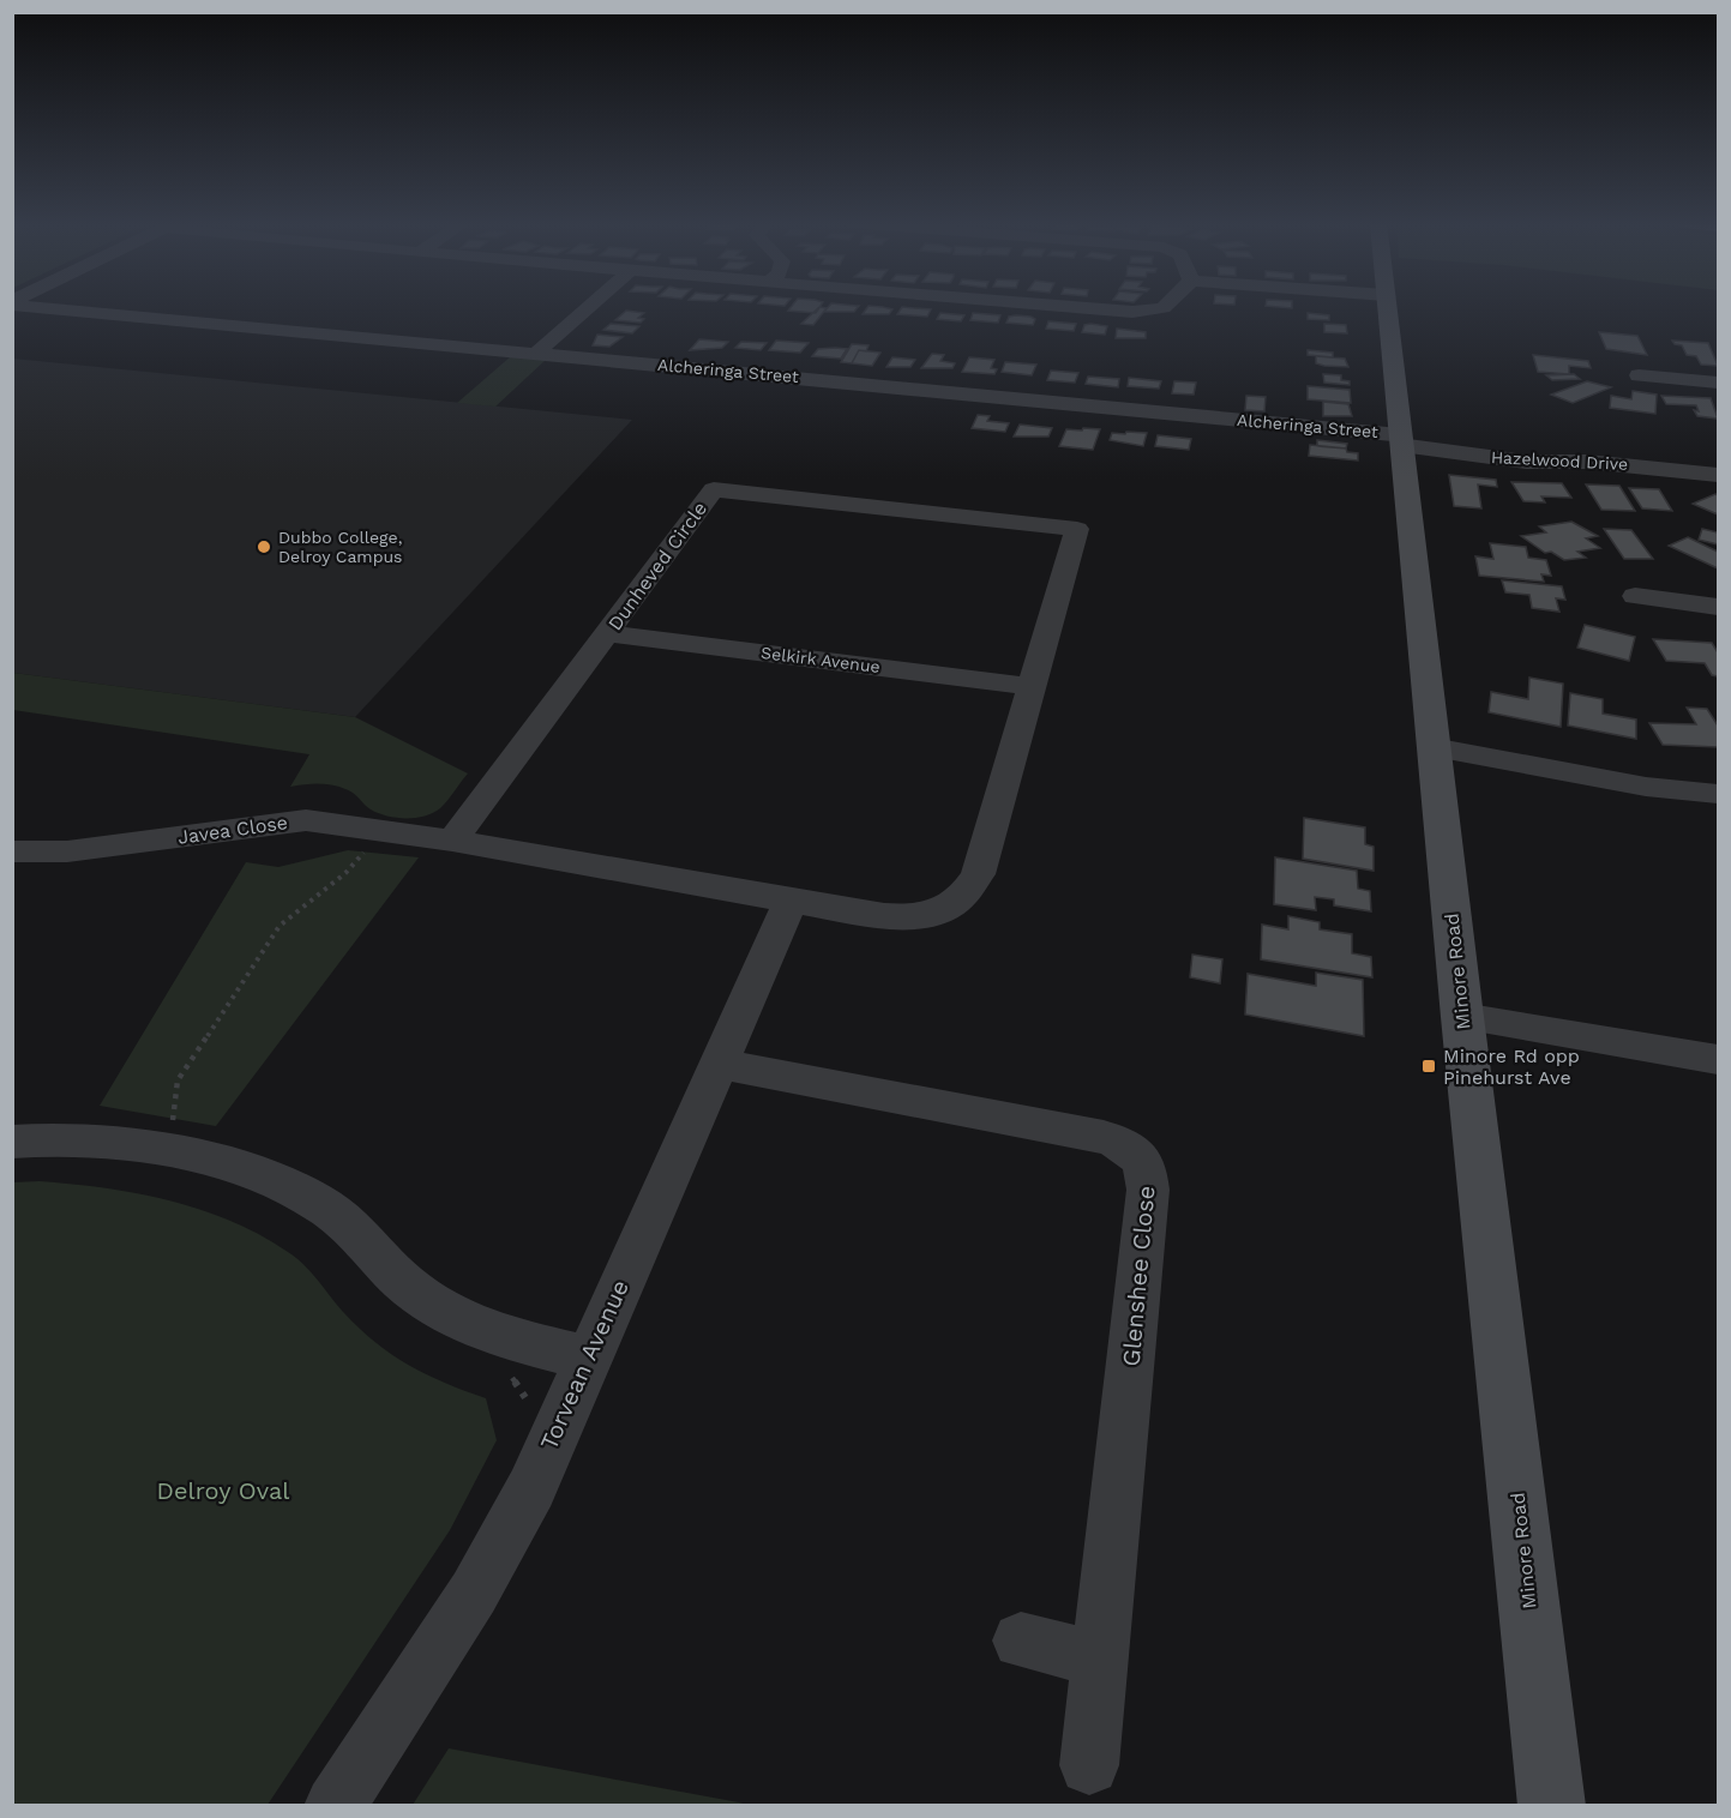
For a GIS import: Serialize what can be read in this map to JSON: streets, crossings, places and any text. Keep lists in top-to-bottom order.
{
  "streets": {
    "street": [
      "Alcheringa Street",
      "Hazelwood Drive",
      "Dunheved Circle",
      "Selkirk Avenue",
      "Javea Close",
      "Minore Road",
      "Glenshee Close",
      "Torvean Avenue"
    ]
  },
  "crossings": [
    ["Alcheringa Street", "Hazelwood Drive"],
    ["Alcheringa Street", "Minore Road"],
    ["Hazelwood Drive", "Minore Road"],
    ["Dunheved Circle", "Selkirk Avenue"],
    ["Dunheved Circle", "Javea Close"],
    ["Dunheved Circle", "Torvean Avenue"],
    ["Glenshee Close", "Torvean Avenue"]
  ],
  "parks": ["Delroy Oval"],
  "places": {
    "other": ["Dubbo College, Delroy Campus"],
    "transit": ["Minore Rd opp Pinehurst Ave"]
  }
}
